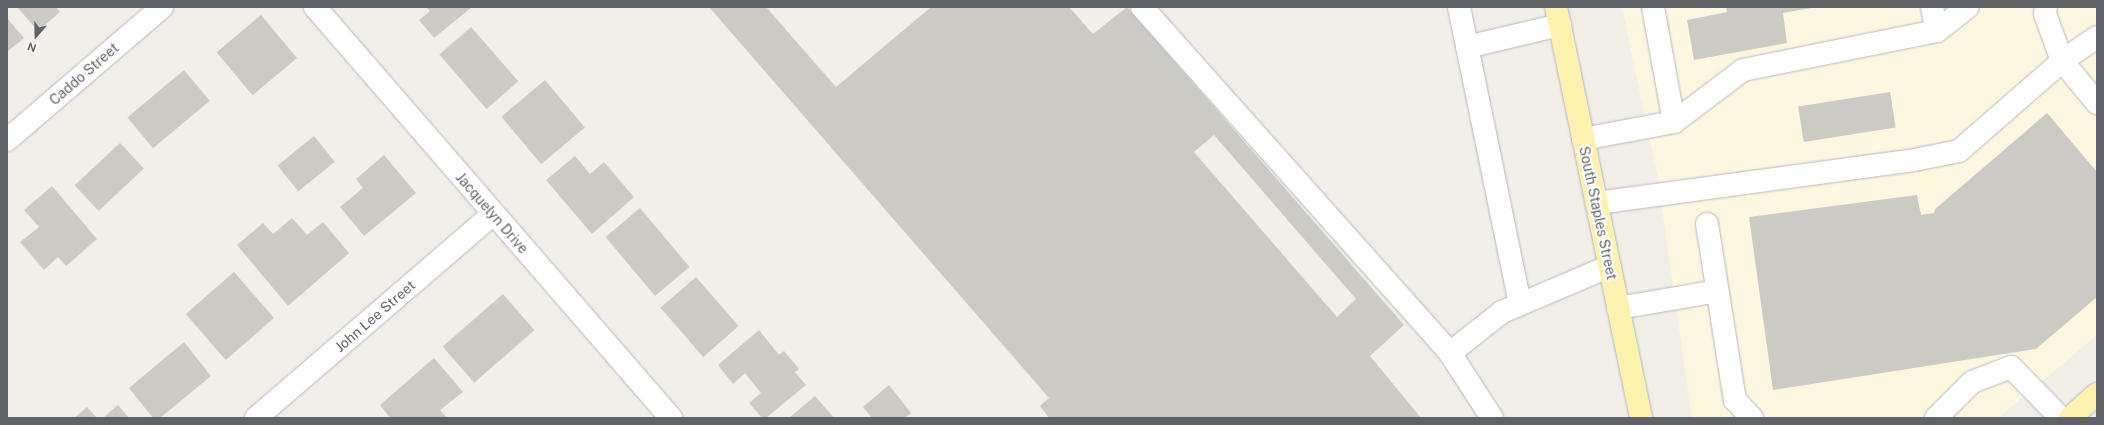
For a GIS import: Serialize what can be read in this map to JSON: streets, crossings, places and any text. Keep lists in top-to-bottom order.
{
  "streets": {
    "main road": ["South Staples Street"],
    "street": ["Caddo Street", "Jacquelyn Drive", "John Lee Street"]
  },
  "crossings": [
    ["Jacquelyn Drive", "John Lee Street"]
  ],
  "north": "bottom"
}
